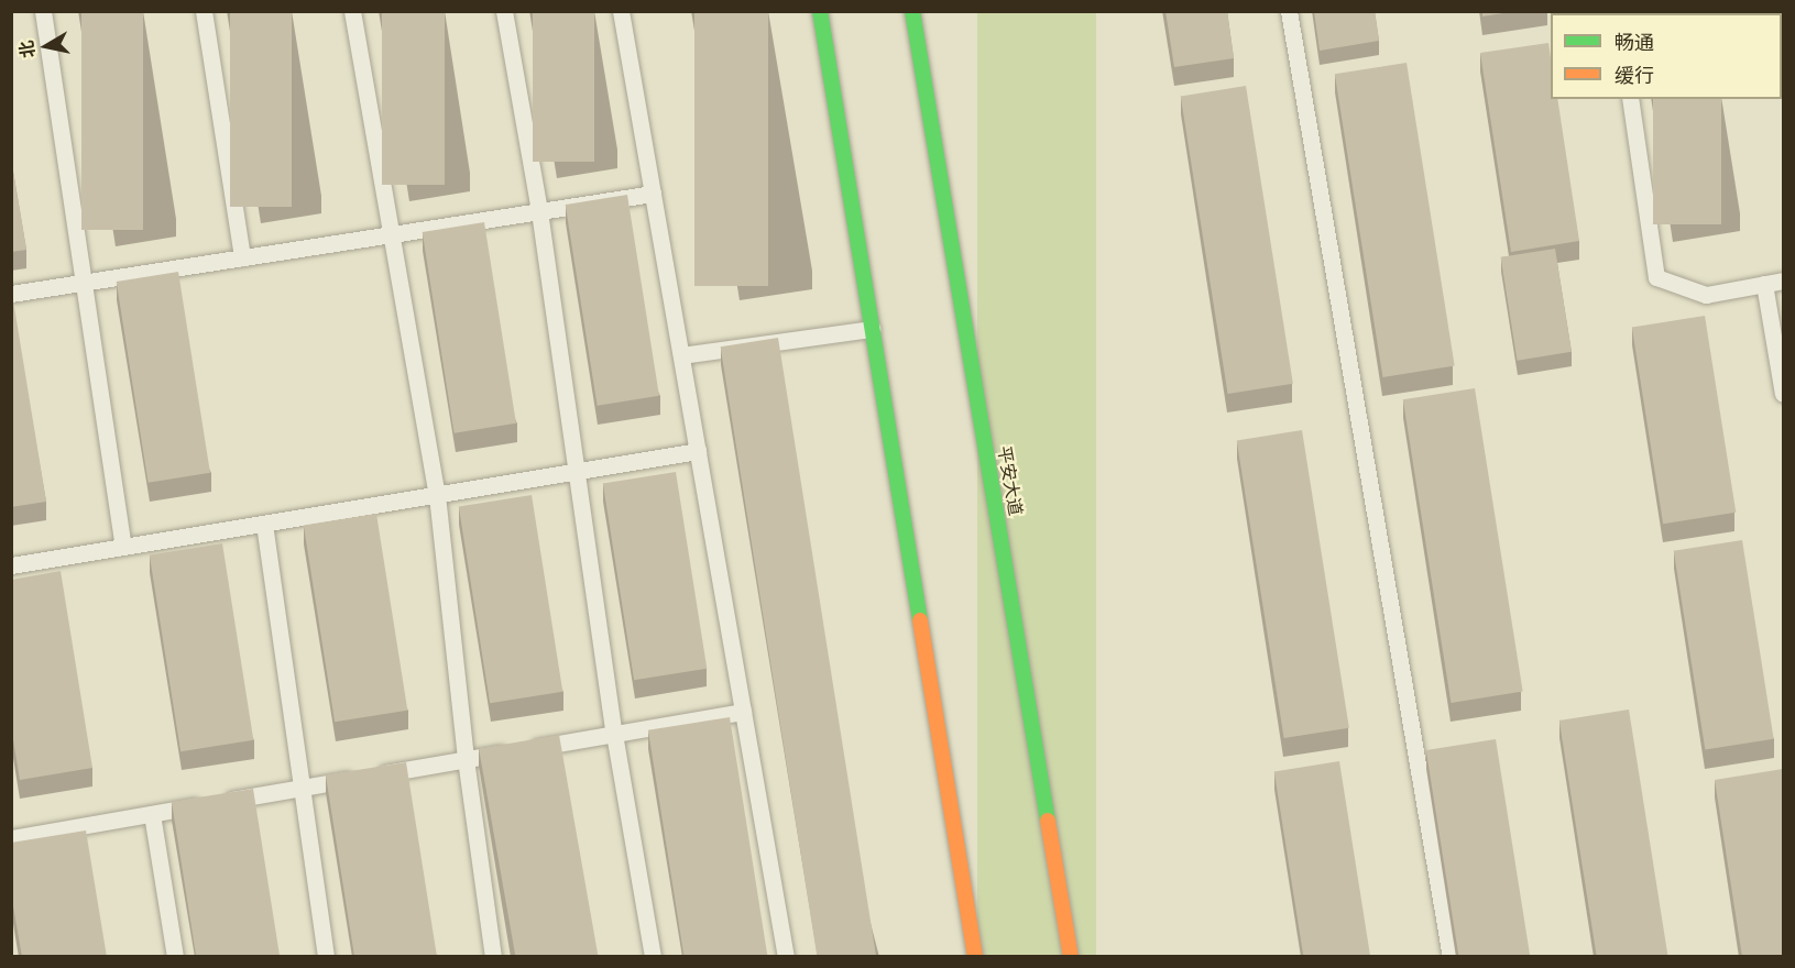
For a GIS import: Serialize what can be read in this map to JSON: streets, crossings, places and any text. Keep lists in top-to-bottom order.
{
  "streets": {
    "main road": ["平安大道"]
  },
  "legend": ["畅通", "缓行"],
  "north": "left"
}
